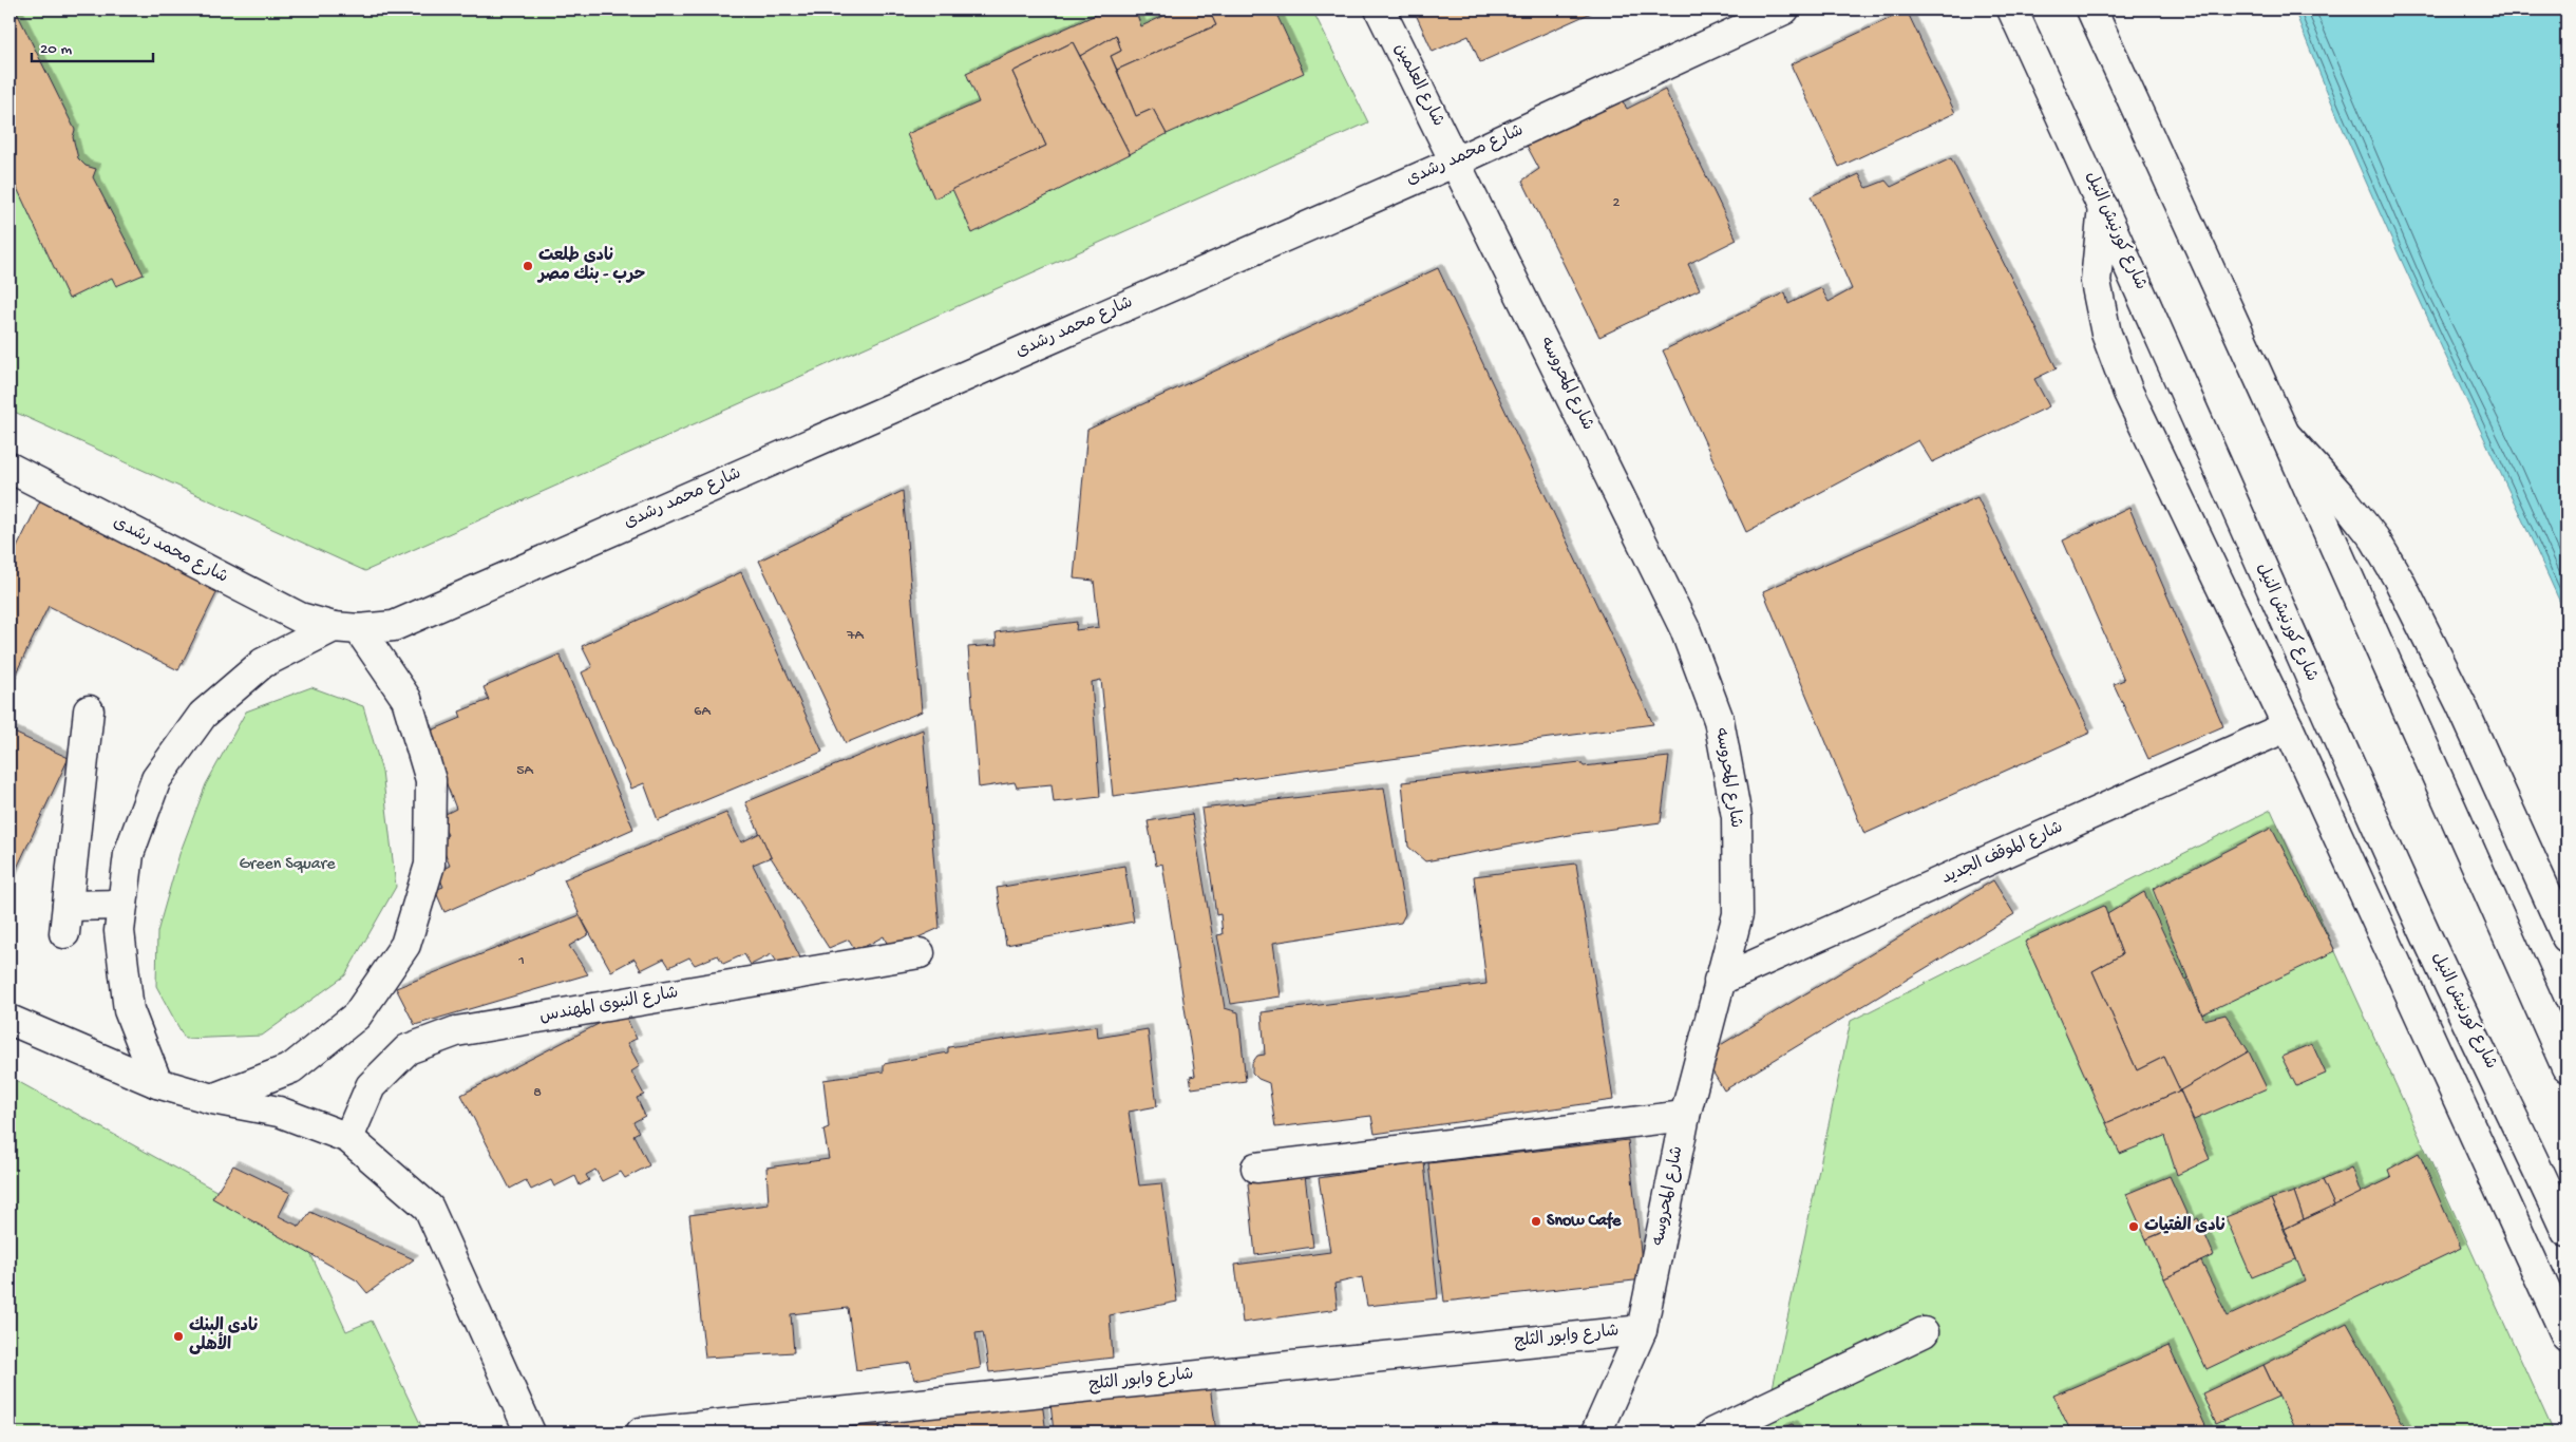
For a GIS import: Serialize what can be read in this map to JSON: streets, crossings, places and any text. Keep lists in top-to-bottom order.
{
  "streets": {
    "main road": [
      "شارع العلمين",
      "شارع محمد رشدى",
      "شارع كورنيش النيل",
      "شارع المحروسه",
      "شارع الموقف الجديد",
      "شارع النبوى المهندس",
      "شارع وابور الثلج"
    ]
  },
  "crossings": [
    ["شارع العلمين", "شارع محمد رشدى"],
    ["شارع العلمين", "شارع المحروسه"],
    ["شارع محمد رشدى", "شارع المحروسه"],
    ["شارع المحروسه", "شارع الموقف الجديد"],
    ["شارع المحروسه", "شارع وابور الثلج"]
  ],
  "parks": ["Green Square"],
  "places": [
    "نادى طلعت حرب - بنك مصر",
    "Snow Cafe",
    "نادى الفتيات",
    "نادى البنك الأهلى"
  ],
  "house_numbers": [
    "2",
    "7A",
    "6A",
    "5A",
    "1",
    "8"
  ],
  "scale_bar": "20 m"
}
